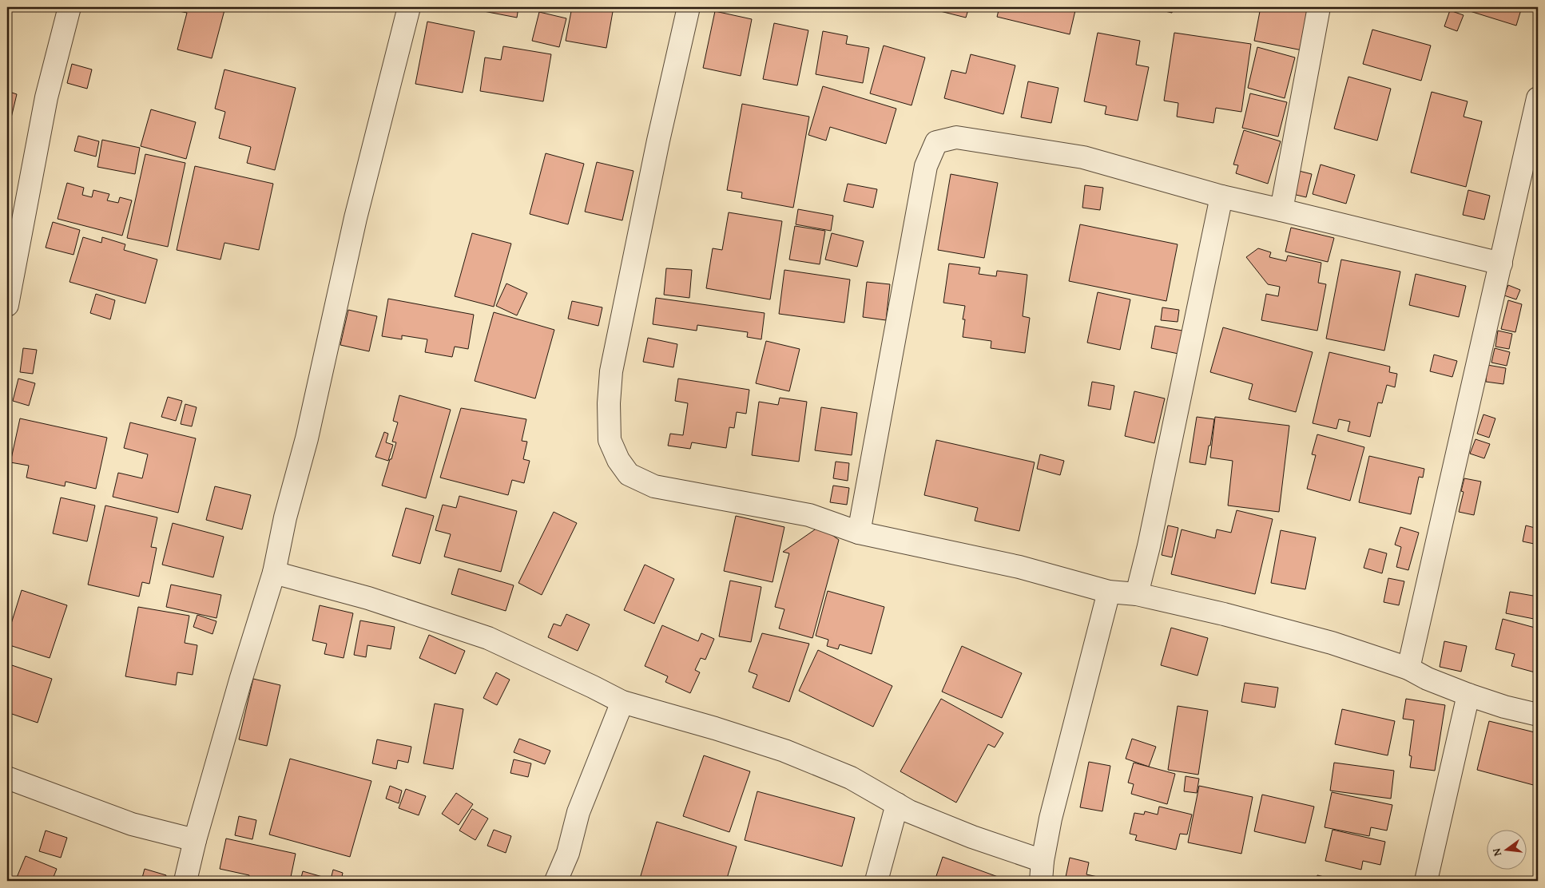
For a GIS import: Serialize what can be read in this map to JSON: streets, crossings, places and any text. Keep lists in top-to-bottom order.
{
  "north": "left"
}
